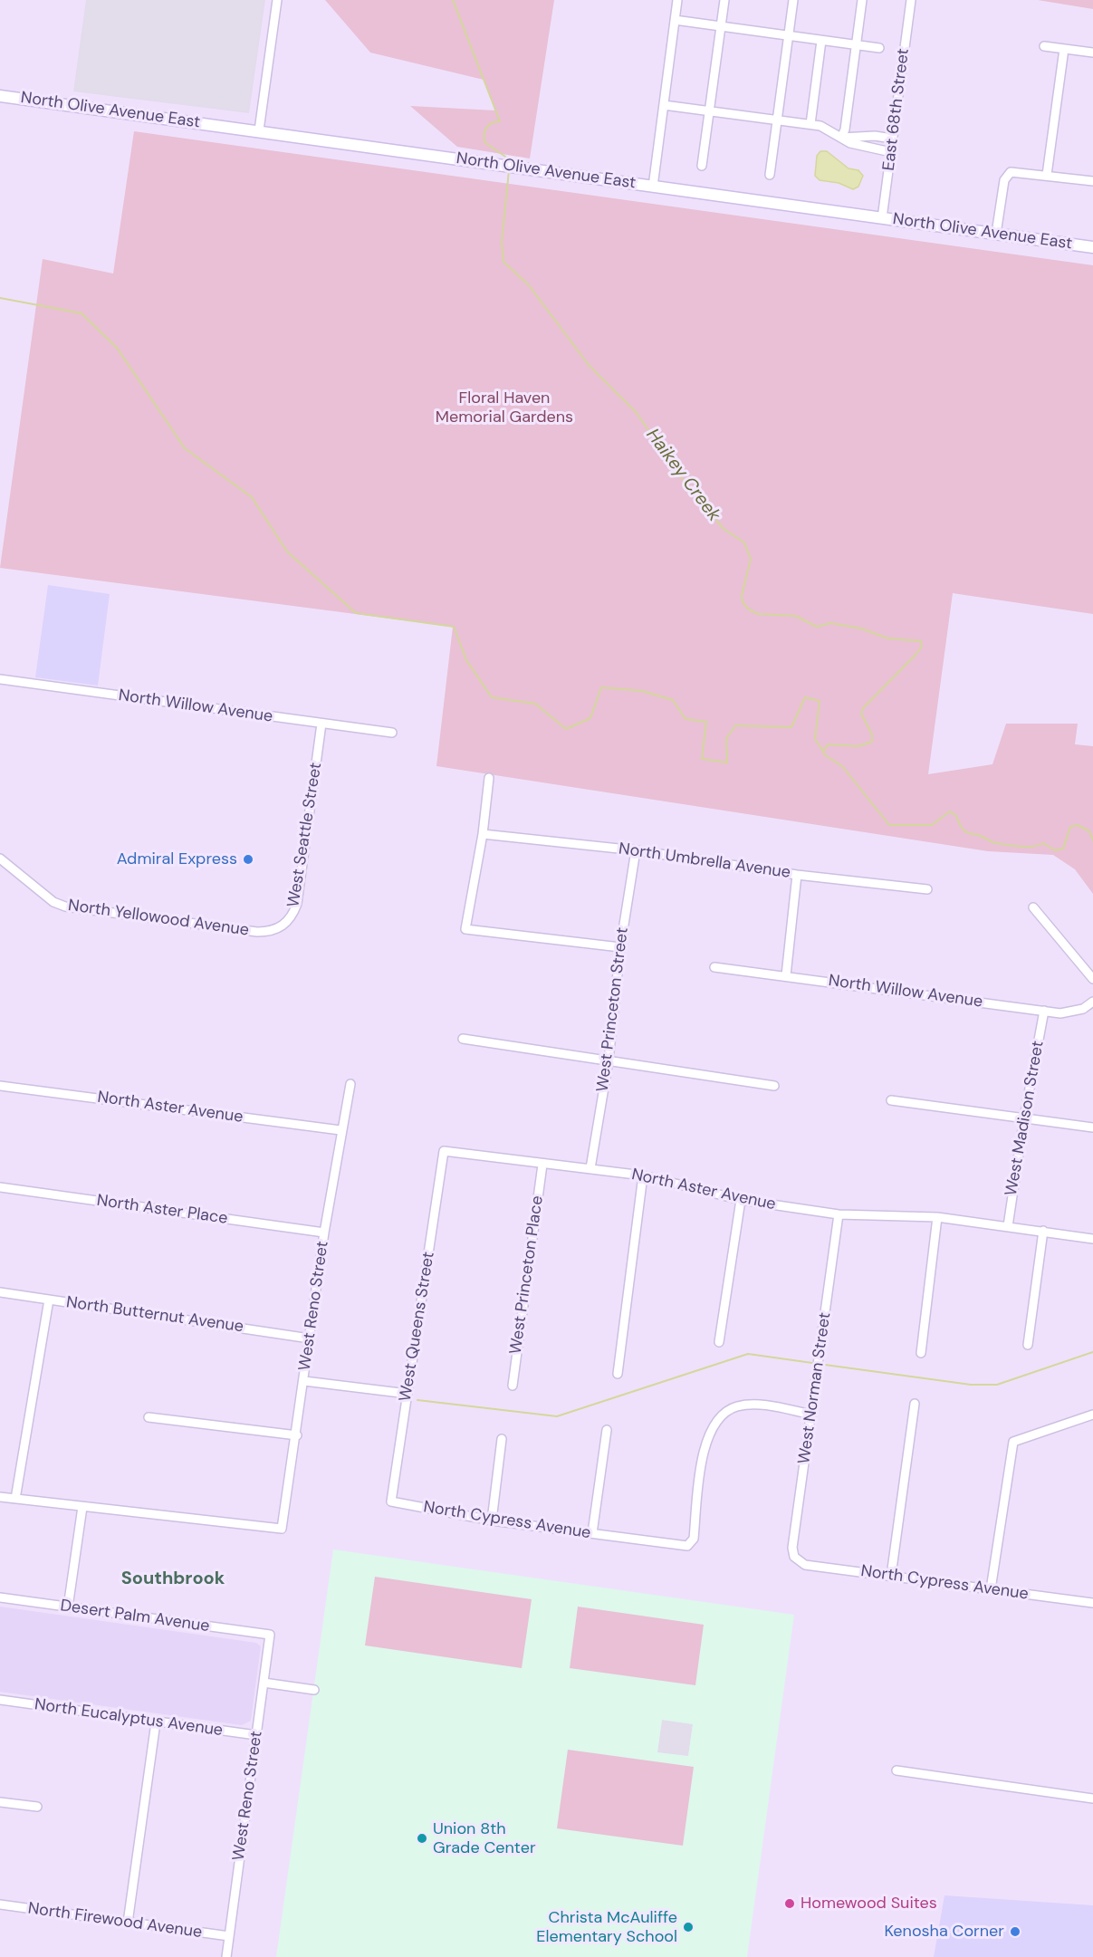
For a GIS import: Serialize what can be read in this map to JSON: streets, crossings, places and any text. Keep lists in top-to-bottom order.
{
  "streets": {
    "street": [
      "East 68th Street",
      "North Olive Avenue East",
      "North Willow Avenue",
      "West Seattle Street",
      "North Umbrella Avenue",
      "North Yellowood Avenue",
      "West Princeton Street",
      "North Aster Avenue",
      "West Madison Street",
      "North Aster Place",
      "West Princeton Place",
      "West Reno Street",
      "North Butternut Avenue",
      "West Queens Street",
      "West Norman Street",
      "North Cypress Avenue",
      "Desert Palm Avenue",
      "North Eucalyptus Avenue",
      "North Firewood Avenue"
    ]
  },
  "crossings": [
    ["East 68th Street", "North Olive Avenue East"],
    ["North Willow Avenue", "West Seattle Street"],
    ["North Willow Avenue", "West Madison Street"],
    ["West Seattle Street", "North Yellowood Avenue"],
    ["North Umbrella Avenue", "West Princeton Street"],
    ["West Princeton Street", "North Aster Avenue"],
    ["North Aster Avenue", "West Madison Street"],
    ["North Aster Avenue", "West Princeton Place"],
    ["North Aster Avenue", "West Reno Street"],
    ["North Aster Avenue", "West Queens Street"],
    ["North Aster Avenue", "West Norman Street"],
    ["North Aster Place", "West Reno Street"],
    ["West Reno Street", "North Butternut Avenue"],
    ["West Reno Street", "Desert Palm Avenue"],
    ["West Reno Street", "North Eucalyptus Avenue"],
    ["West Reno Street", "North Firewood Avenue"],
    ["West Queens Street", "North Cypress Avenue"],
    ["West Norman Street", "North Cypress Avenue"]
  ],
  "districts": ["Southbrook"],
  "water": ["Haikey Creek"],
  "parks": ["Floral Haven Memorial Gardens"],
  "places": [
    "Admiral Express",
    "Union 8th Grade Center",
    "Homewood Suites",
    "Christa McAuliffe Elementary School",
    "Kenosha Corner"
  ]
}
